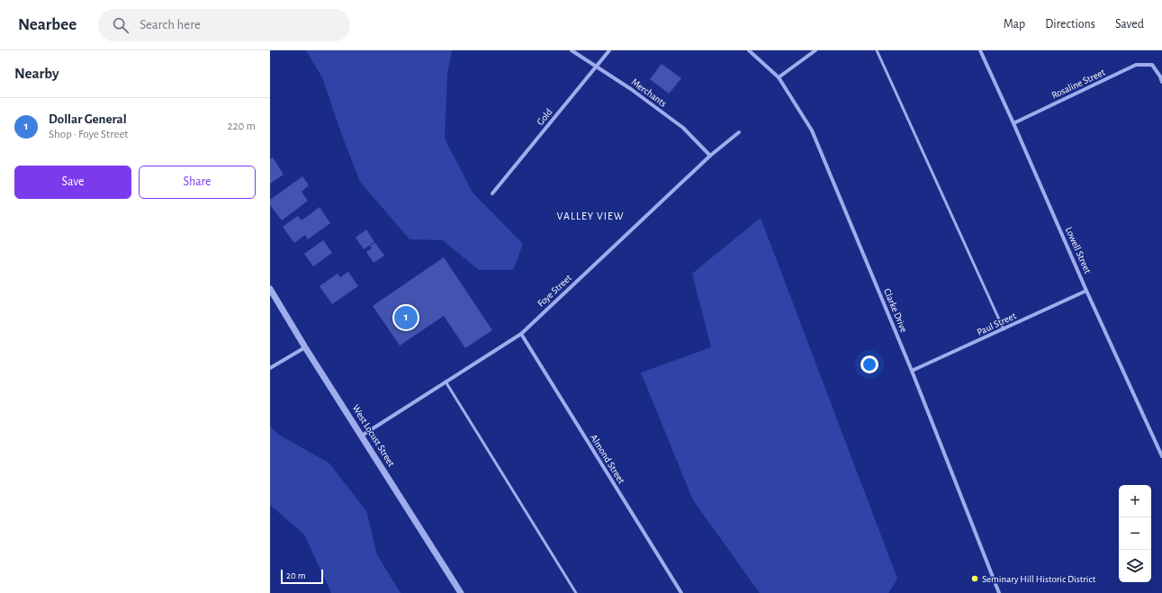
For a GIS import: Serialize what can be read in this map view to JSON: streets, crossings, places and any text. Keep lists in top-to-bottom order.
{
  "streets": {
    "street": [
      "Rosaline Street",
      "Merchants",
      "Gold",
      "Lowell Street",
      "Foye Street",
      "Clarke Drive",
      "Paul Street",
      "West Locust Street",
      "Almond Street"
    ]
  },
  "crossings": [
    ["Rosaline Street", "Lowell Street"],
    ["Merchants", "Gold"],
    ["Merchants", "Foye Street"],
    ["Lowell Street", "Paul Street"],
    ["Foye Street", "West Locust Street"],
    ["Foye Street", "Almond Street"],
    ["Clarke Drive", "Paul Street"]
  ],
  "districts": ["VALLEY VIEW"],
  "places": ["Seminary Hill Historic District"],
  "scale_bar": "20 m",
  "page": {
    "header": "Nearbee",
    "search": "Search here",
    "nav": ["Map", "Directions", "Saved"],
    "heading": "Nearby",
    "list": [
      {
        "mark": "1",
        "name": "Dollar General",
        "note": "Shop · Foye Street",
        "value": "220 m"
      }
    ],
    "buttons": ["Save", "Share"],
    "pins": "1",
    "map_buttons": ["+", "−"],
    "scale": "20 m"
  }
}
